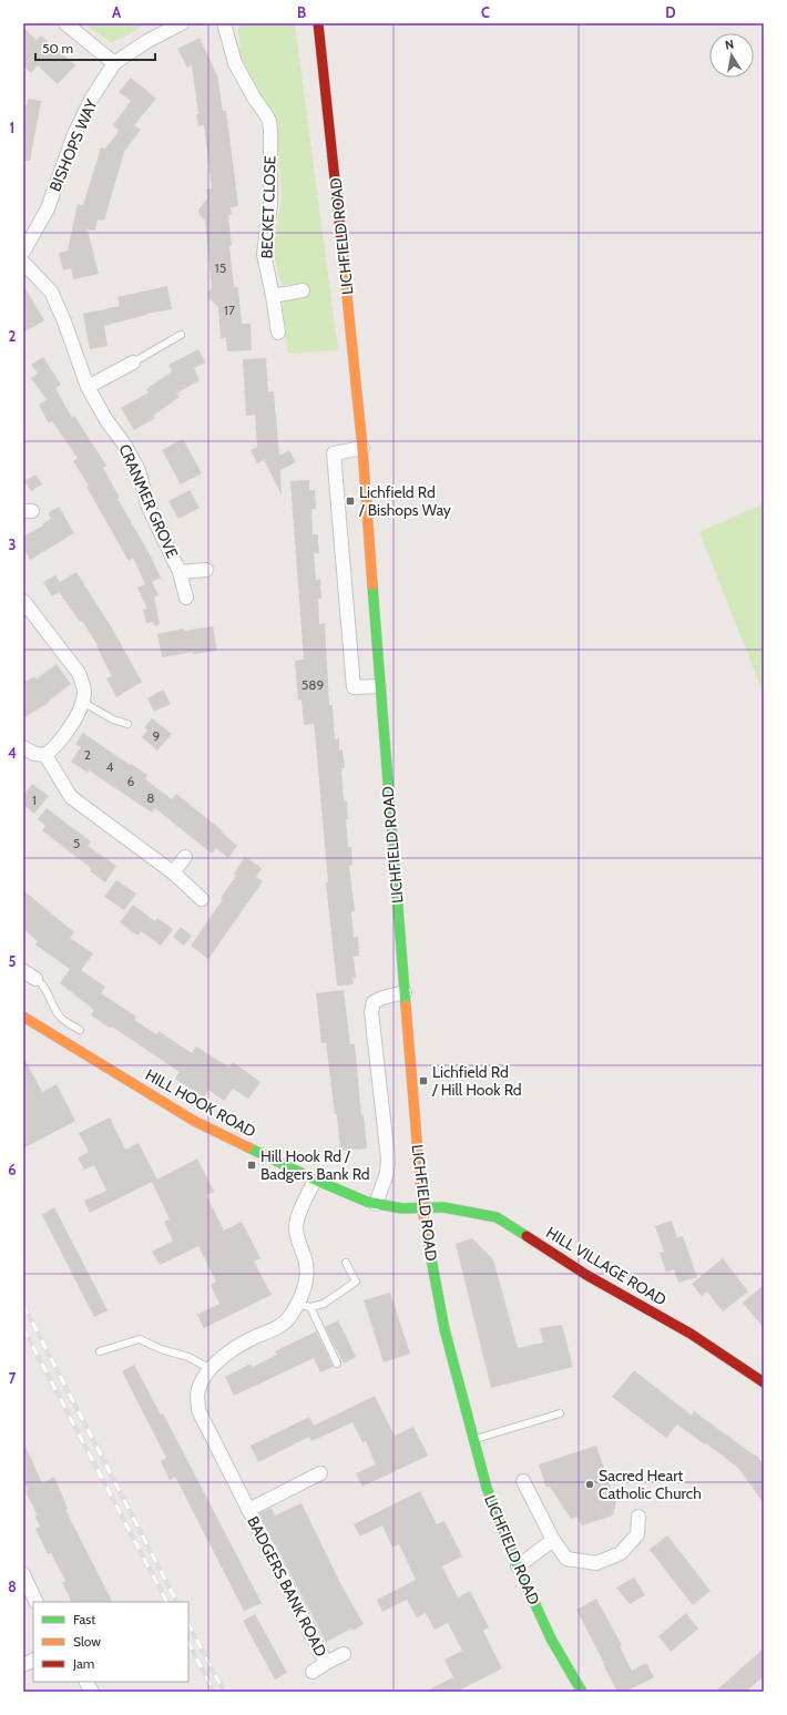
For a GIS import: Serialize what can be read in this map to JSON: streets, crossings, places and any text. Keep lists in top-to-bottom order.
{
  "streets": {
    "main road": ["LICHFIELD ROAD", "HILL HOOK ROAD", "HILL VILLAGE ROAD"],
    "street": [
      "BISHOPS WAY",
      "BECKET CLOSE",
      "CRANMER GROVE",
      "BADGERS BANK ROAD"
    ]
  },
  "crossings": [
    ["LICHFIELD ROAD", "HILL HOOK ROAD"],
    ["LICHFIELD ROAD", "HILL VILLAGE ROAD"],
    ["HILL HOOK ROAD", "HILL VILLAGE ROAD"],
    ["HILL HOOK ROAD", "BADGERS BANK ROAD"]
  ],
  "places": {
    "transit": ["Lichfield Rd / Bishops Way", "Lichfield Rd / Hill Hook Rd", "Hill Hook Rd / Badgers Bank Rd"],
    "other": ["Sacred Heart Catholic Church"]
  },
  "house_numbers": [
    "15",
    "17",
    "589",
    "9",
    "2",
    "4",
    "6",
    "8",
    "1",
    "5"
  ],
  "legend": ["Fast", "Slow", "Jam"],
  "scale_bar": "50 m",
  "north": "top",
  "grid": {
    "columns": [
      "A",
      "B",
      "C",
      "D"
    ],
    "rows": [
      "1",
      "2",
      "3",
      "4",
      "5",
      "6",
      "7",
      "8"
    ]
  }
}
